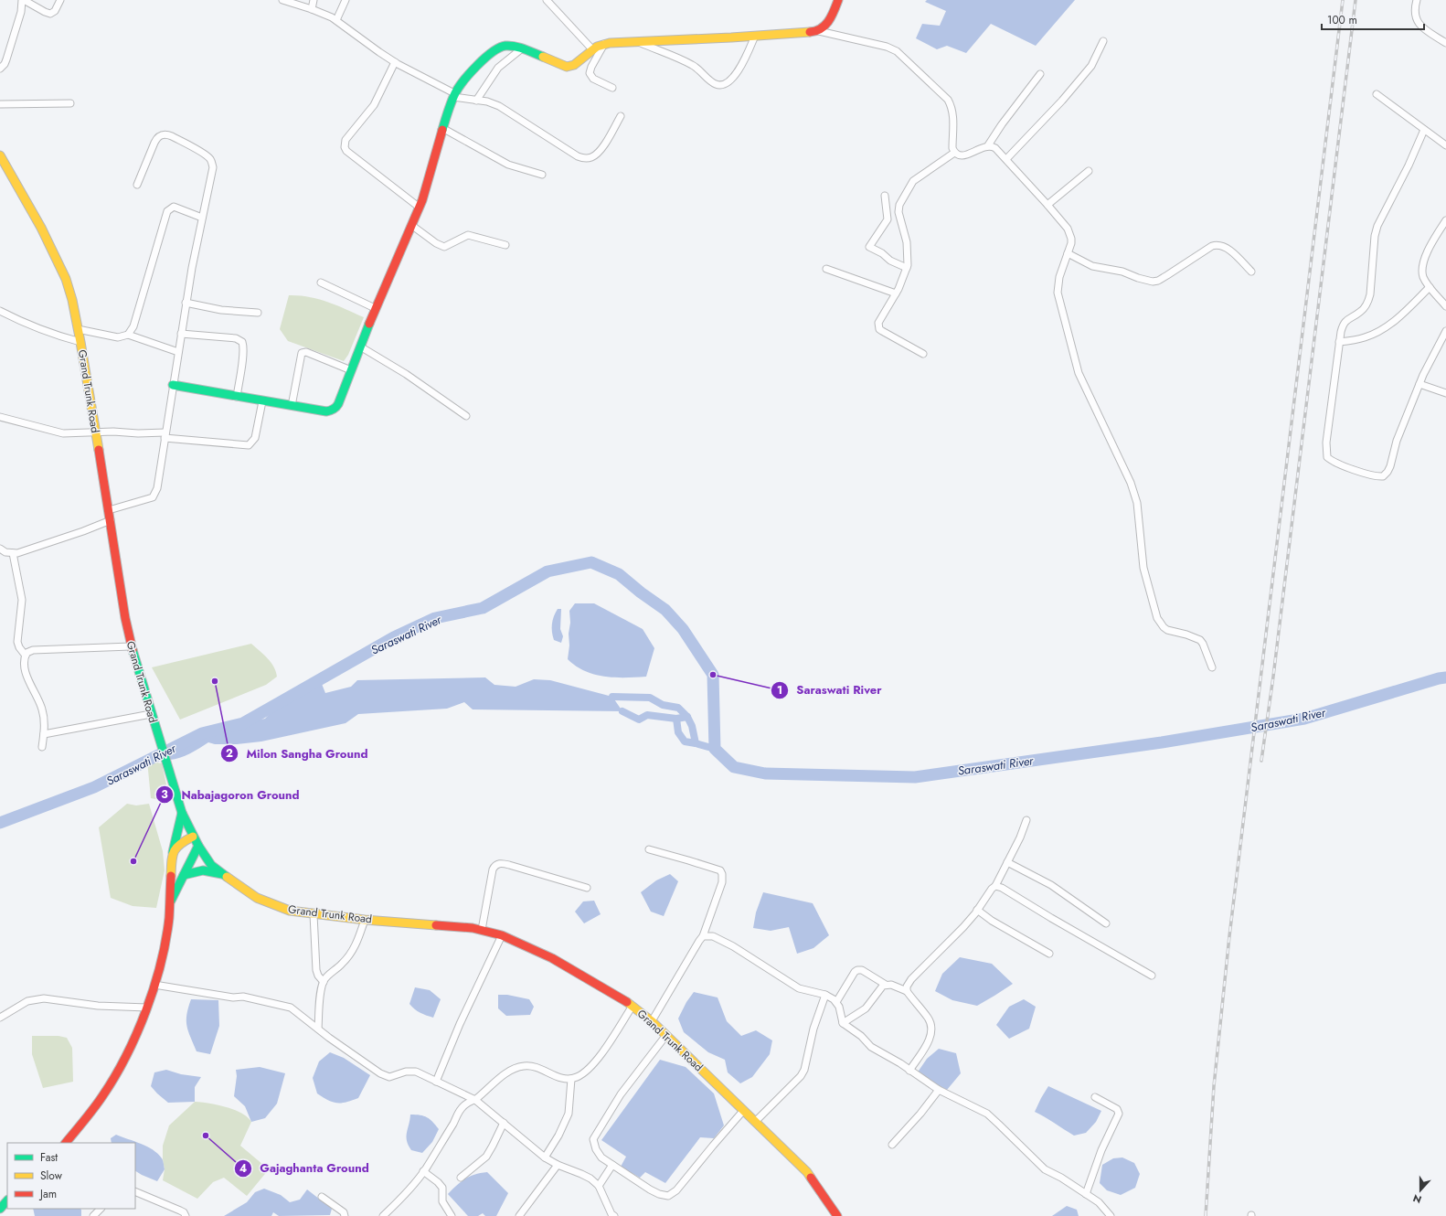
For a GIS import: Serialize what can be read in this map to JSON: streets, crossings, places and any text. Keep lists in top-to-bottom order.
{
  "streets": {
    "main road": ["Grand Trunk Road"]
  },
  "water": ["Saraswati River"],
  "places": [
    "Saraswati River",
    "Milon Sangha Ground",
    "Nabajagoron Ground",
    "Gajaghanta Ground"
  ],
  "legend": ["Fast", "Slow", "Jam"],
  "scale_bar": "100 m",
  "north": "bottom"
}
